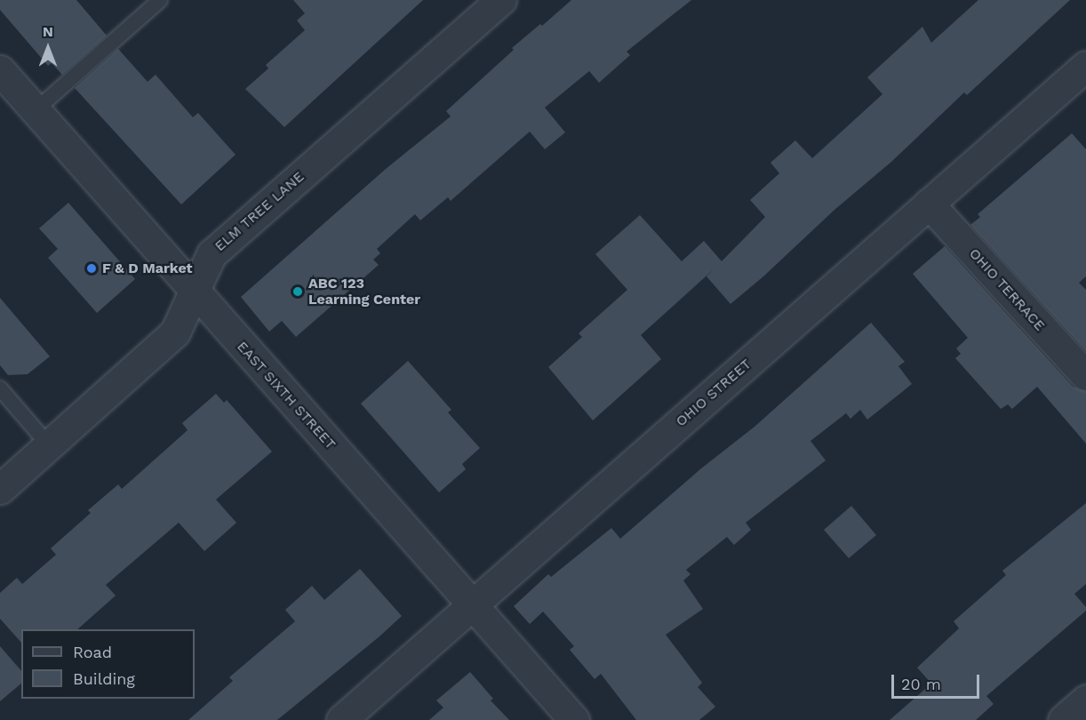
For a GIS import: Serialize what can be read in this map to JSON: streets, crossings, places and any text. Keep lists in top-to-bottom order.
{
  "streets": {
    "street": [
      "ELM TREE LANE",
      "OHIO TERRACE",
      "OHIO STREET",
      "EAST SIXTH STREET"
    ]
  },
  "crossings": [
    ["ELM TREE LANE", "EAST SIXTH STREET"],
    ["OHIO TERRACE", "OHIO STREET"],
    ["OHIO STREET", "EAST SIXTH STREET"]
  ],
  "places": ["F & D Market", "ABC 123 Learning Center"],
  "legend": ["Road", "Building"],
  "scale_bar": "20 m",
  "north": "top"
}
